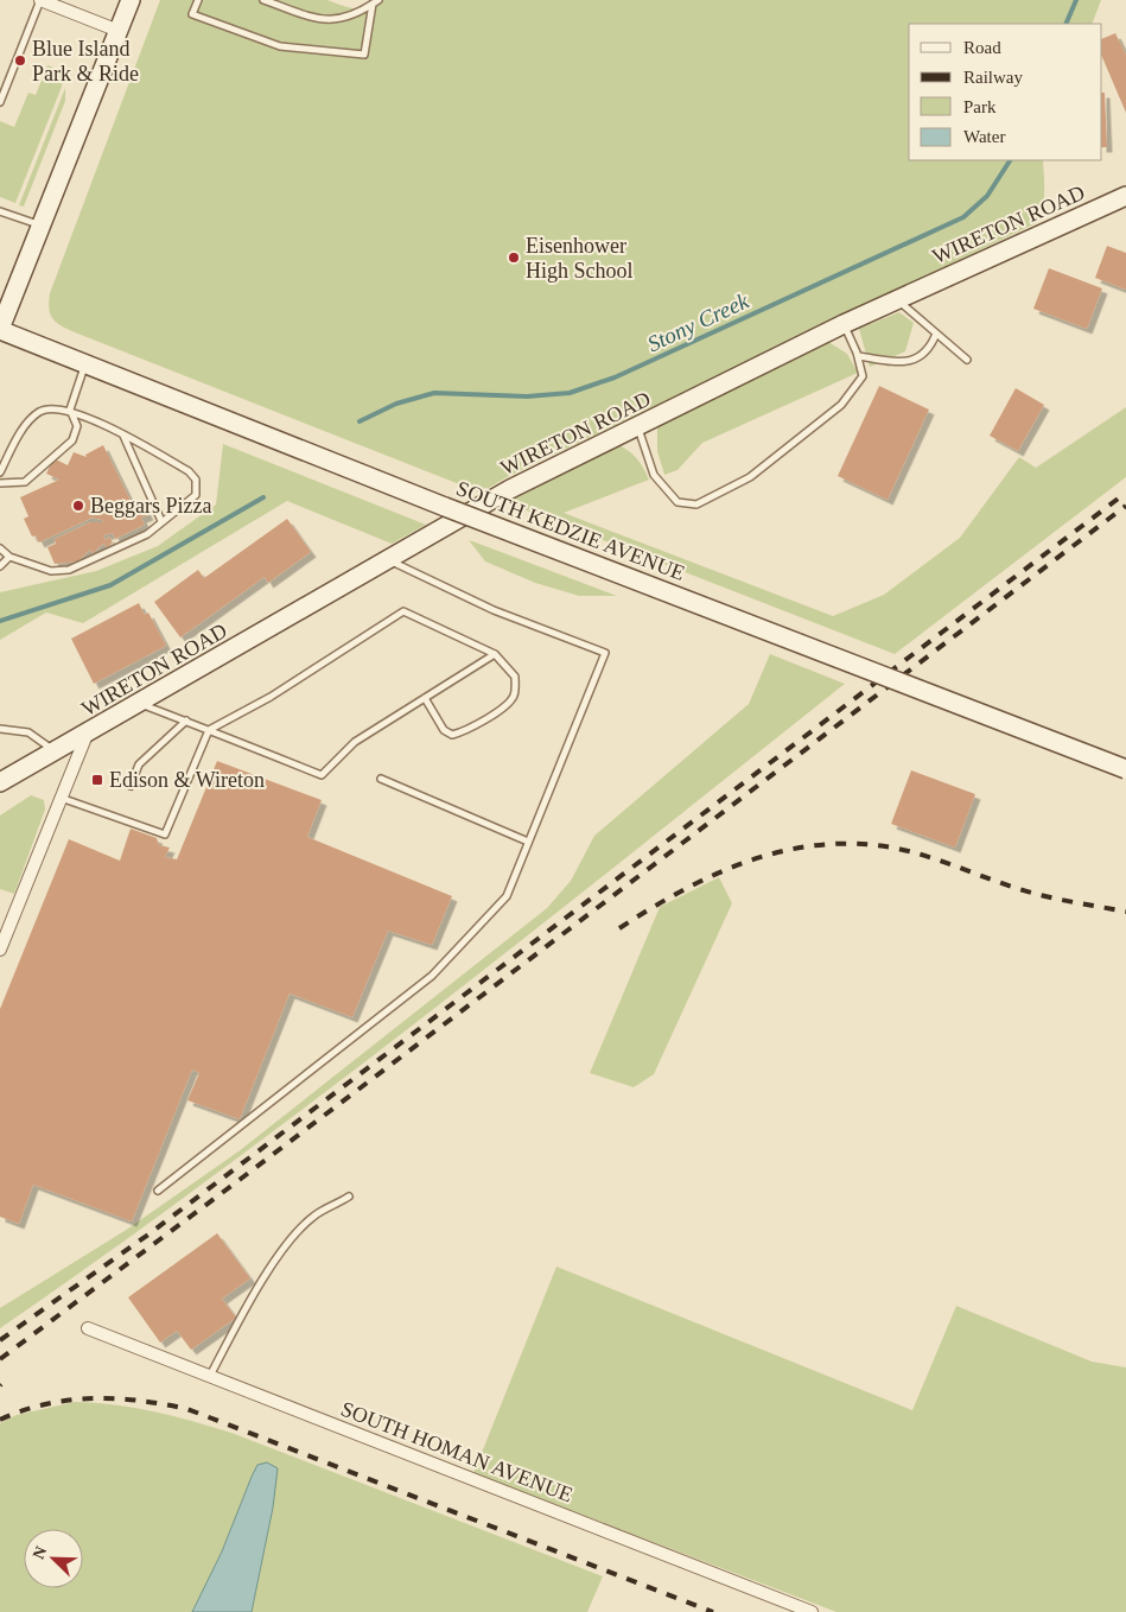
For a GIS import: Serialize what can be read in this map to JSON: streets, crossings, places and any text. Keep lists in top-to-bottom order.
{
  "streets": {
    "main road": ["WIRETON ROAD", "SOUTH KEDZIE AVENUE"],
    "street": ["SOUTH HOMAN AVENUE"]
  },
  "water": ["Stony Creek"],
  "places": {
    "other": ["Blue Island Park & Ride", "Eisenhower High School", "Beggars Pizza"],
    "transit": ["Edison & Wireton"]
  },
  "legend": [
    "Road",
    "Railway",
    "Park",
    "Water"
  ],
  "north": "top left"
}
